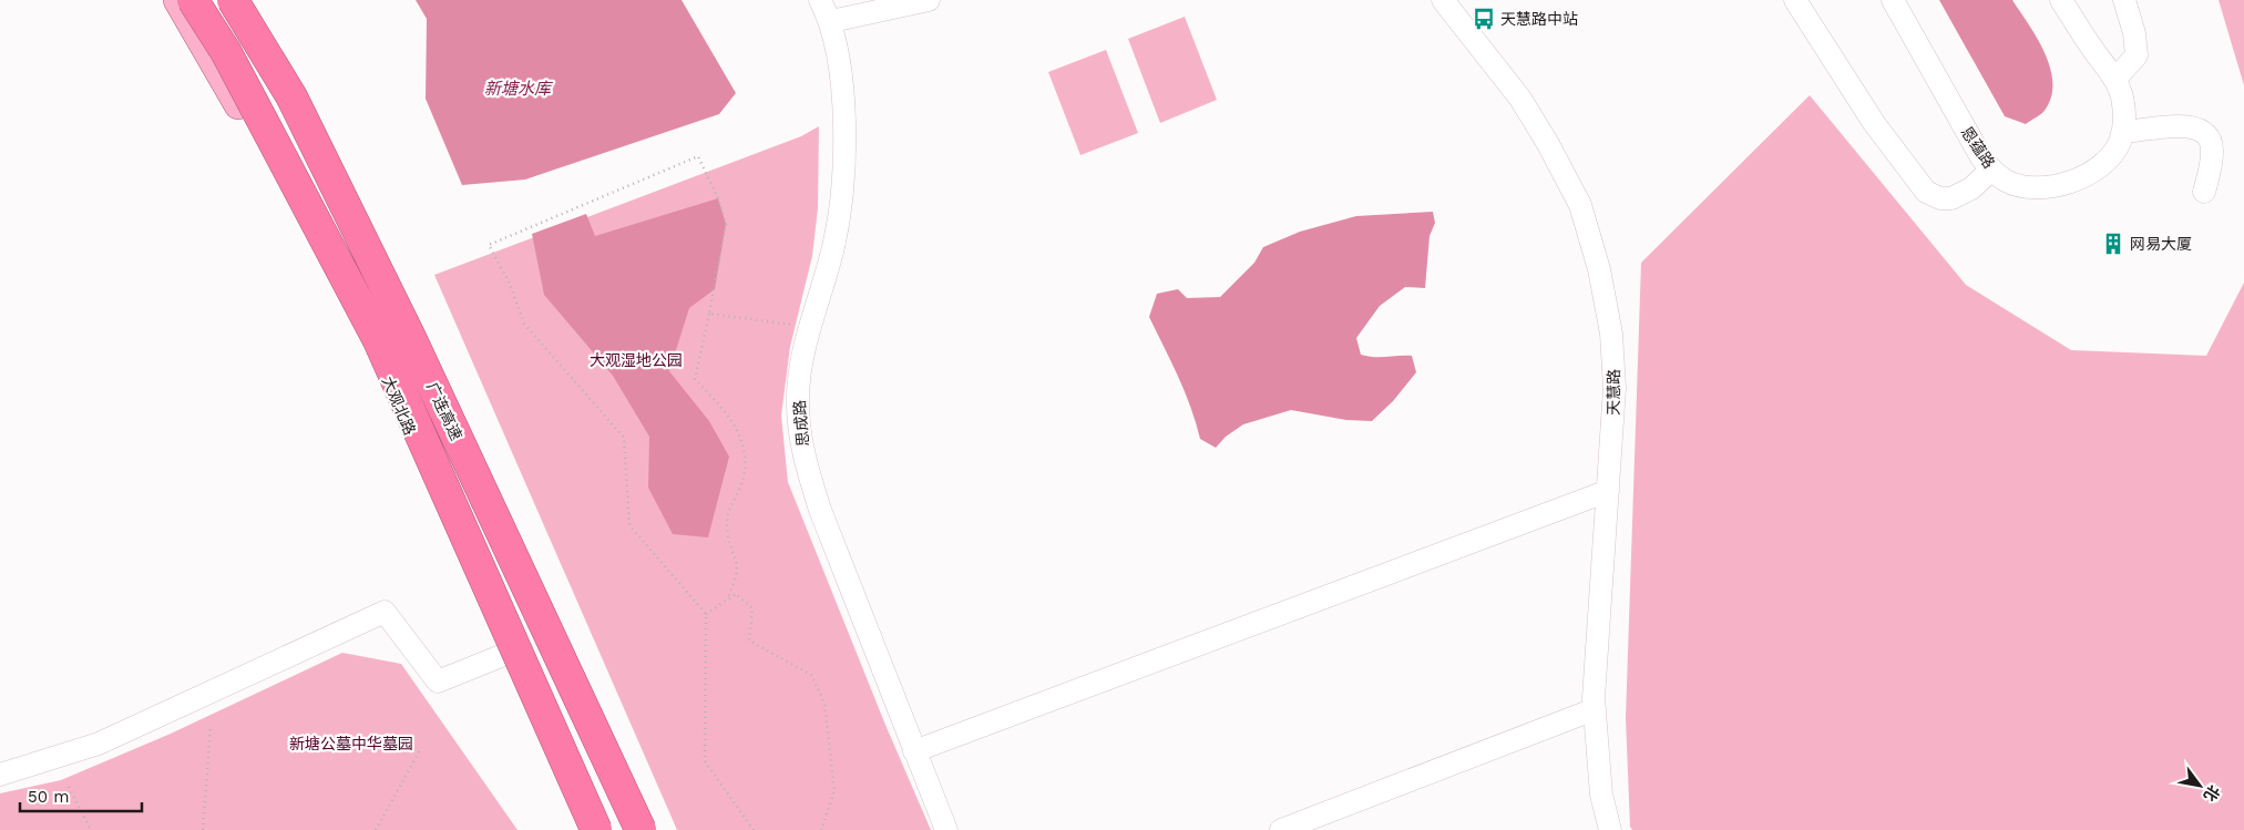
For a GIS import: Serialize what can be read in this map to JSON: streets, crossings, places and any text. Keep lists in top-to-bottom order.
{
  "streets": {
    "highway": ["广连高速"],
    "main road": ["大观北路"],
    "street": ["恩蕴路", "天慧路", "思成路"]
  },
  "water": ["新塘水库"],
  "parks": ["大观湿地公园", "新塘公墓中华墓园"],
  "places": {
    "bus stop": ["天慧路中站"],
    "building": ["网易大厦"]
  },
  "scale_bar": "50 m",
  "north": "bottom right"
}
